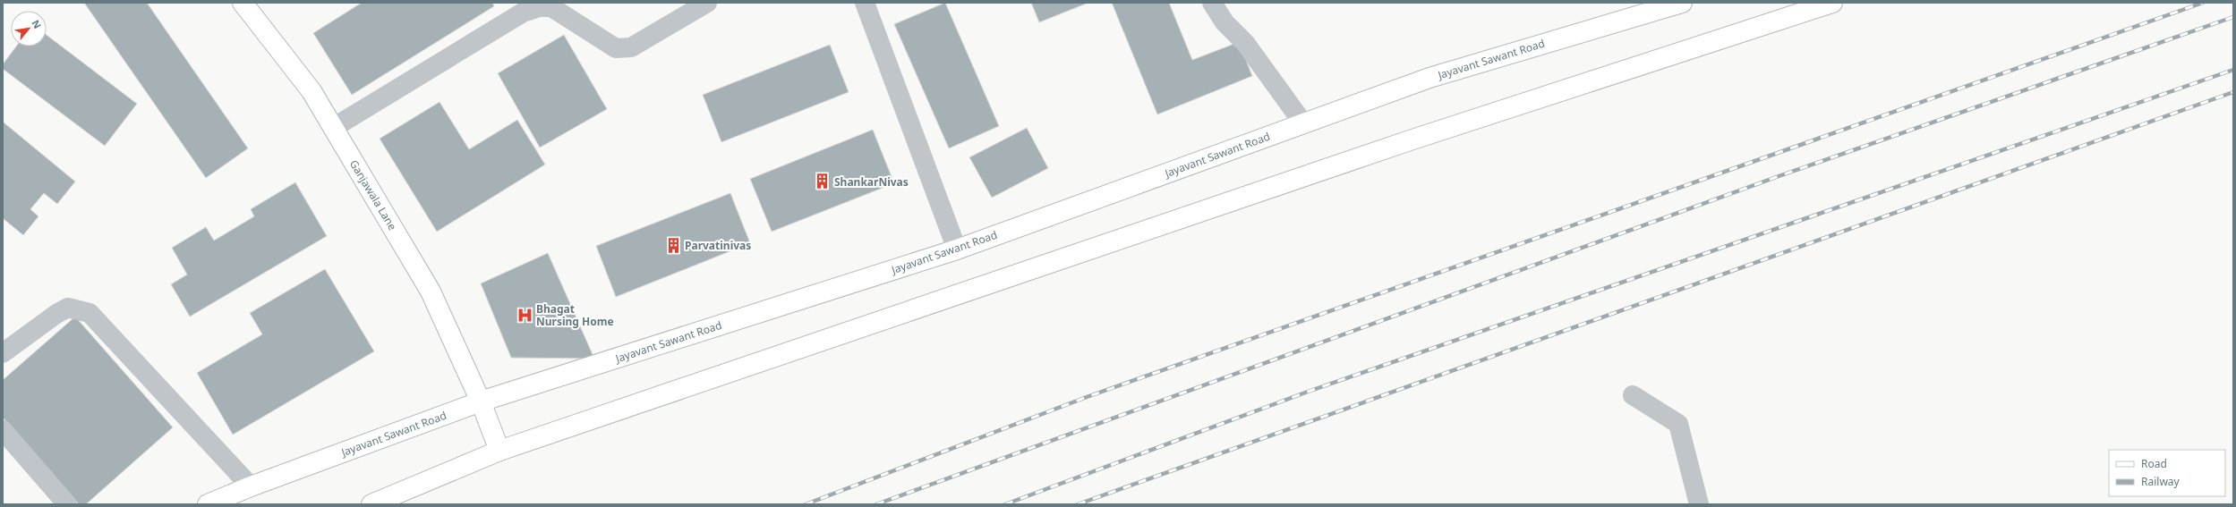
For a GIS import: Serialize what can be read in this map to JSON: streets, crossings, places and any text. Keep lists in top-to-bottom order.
{
  "streets": {
    "street": ["Jayavant Sawant Road", "Ganjawala Lane"]
  },
  "crossings": [
    ["Jayavant Sawant Road", "Ganjawala Lane"]
  ],
  "places": {
    "building": ["ShankarNivas", "Parvatinivas"],
    "hospital": ["Bhagat Nursing Home"]
  },
  "legend": ["Road", "Railway"],
  "north": "top right"
}
